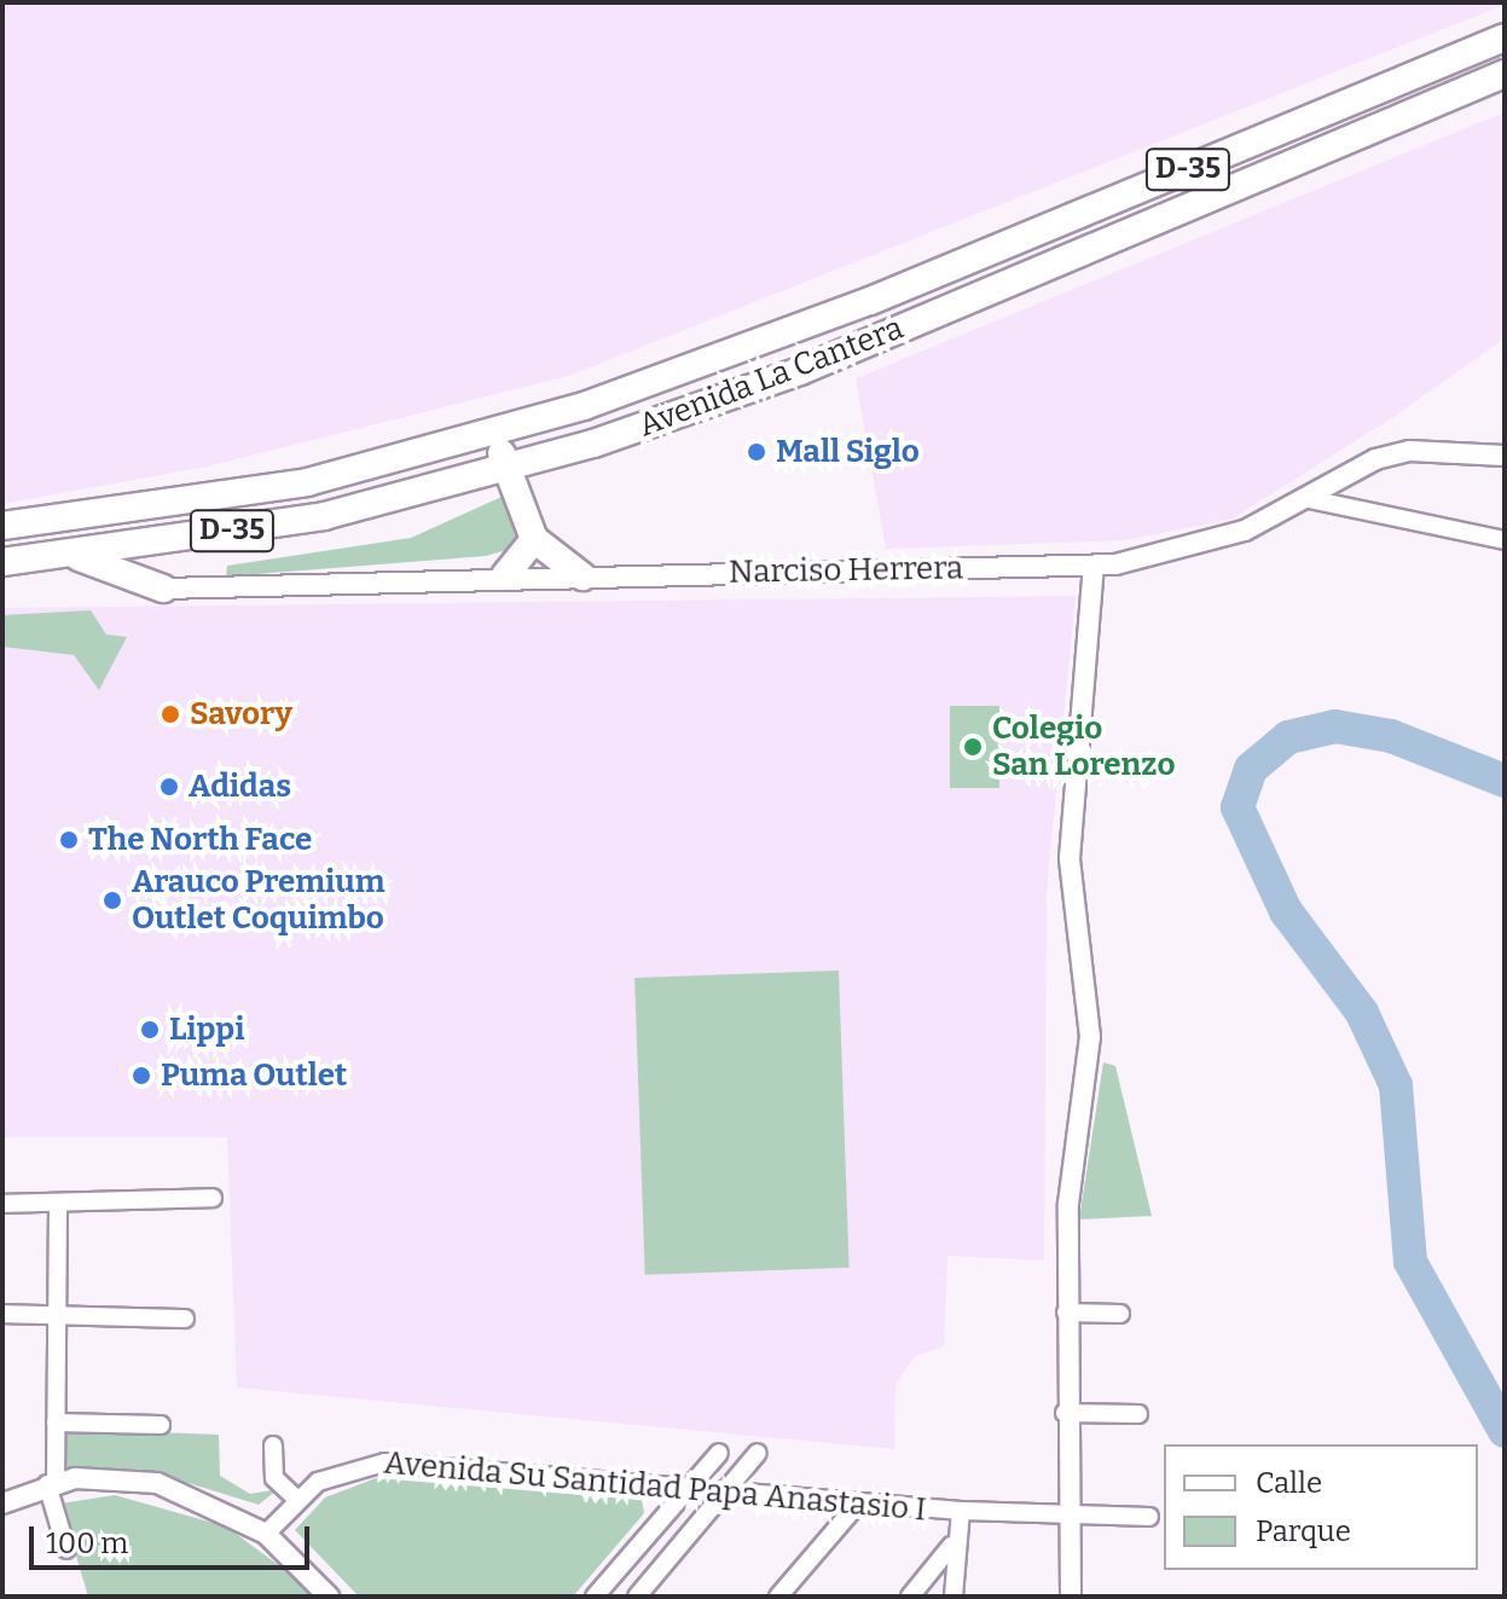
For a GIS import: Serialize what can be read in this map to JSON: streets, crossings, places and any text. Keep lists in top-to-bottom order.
{
  "streets": {
    "highway": ["D-35", "Avenida La Cantera"],
    "street": ["Narciso Herrera", "Avenida Su Santidad Papa Anastasio I"]
  },
  "places": [
    "Mall Siglo",
    "Savory",
    "Colegio San Lorenzo",
    "Adidas",
    "The North Face",
    "Arauco Premium Outlet Coquimbo",
    "Lippi",
    "Puma Outlet"
  ],
  "legend": ["Calle", "Parque"],
  "scale_bar": "100 m"
}
